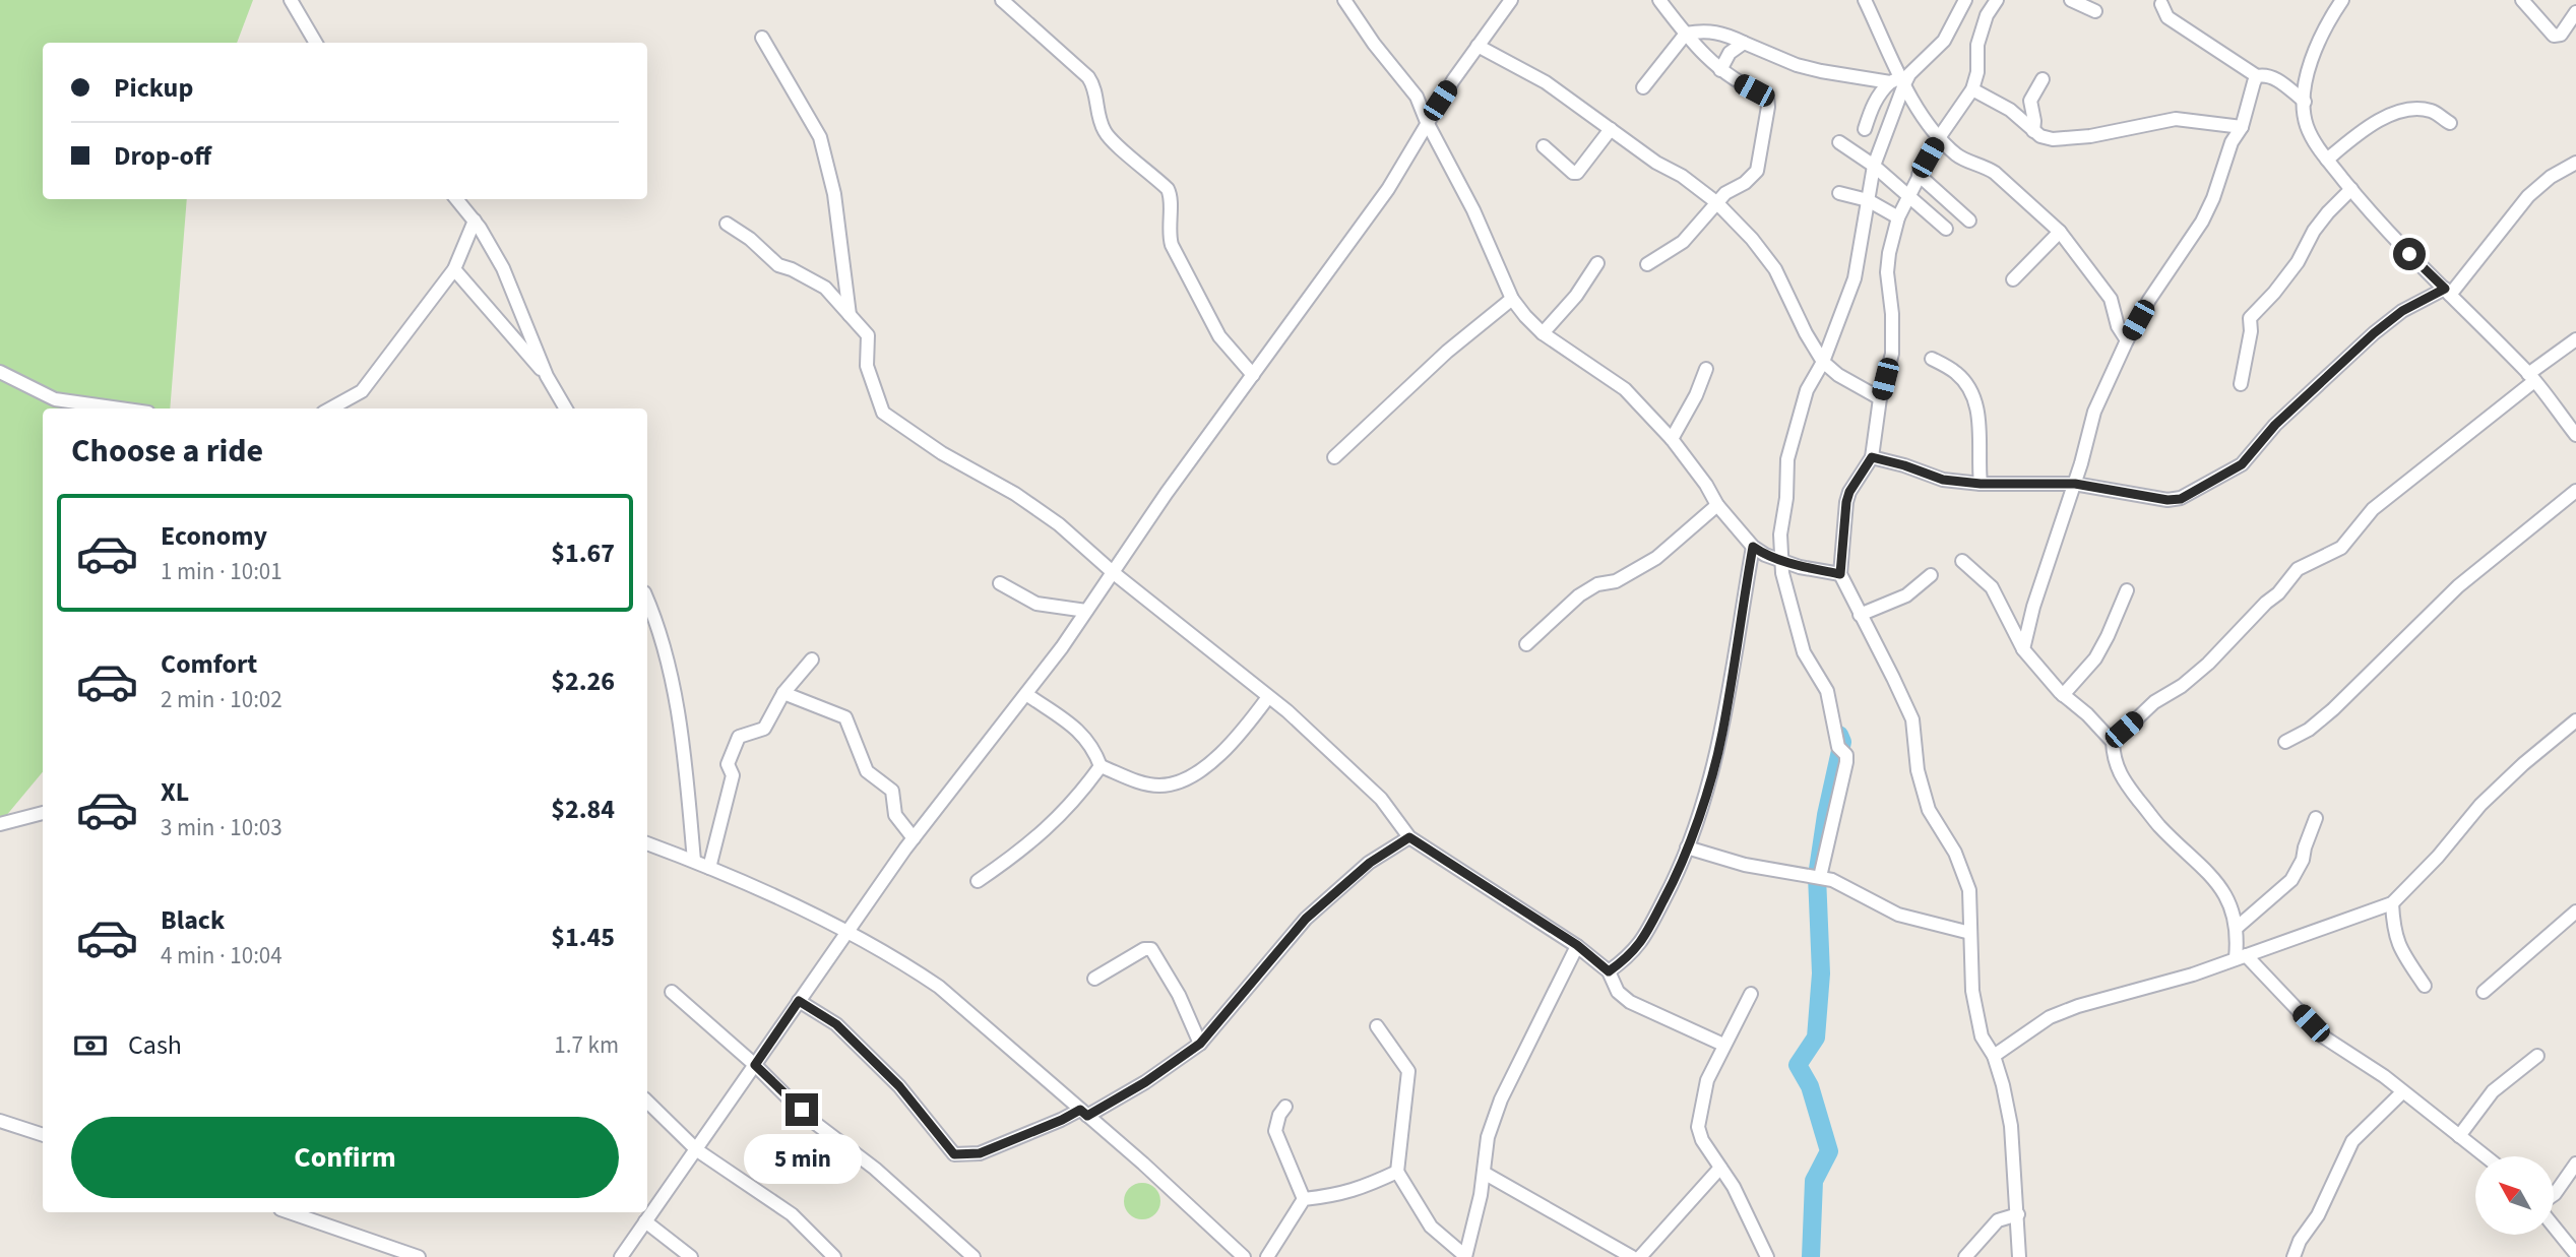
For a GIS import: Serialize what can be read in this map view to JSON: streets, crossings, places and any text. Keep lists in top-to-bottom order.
{
  "north": "top left",
  "page": {
    "banner": ["Pickup", "Drop-off"],
    "heading": "Choose a ride",
    "list": [
      {
        "name": "Economy",
        "note": "1 min · 10:01",
        "value": "$1.67"
      },
      {
        "name": "Comfort",
        "note": "2 min · 10:02",
        "value": "$2.26"
      },
      {
        "name": "XL",
        "note": "3 min · 10:03",
        "value": "$2.84"
      },
      {
        "name": "Black",
        "note": "4 min · 10:04",
        "value": "$1.45"
      }
    ],
    "pay": ["Cash", "1.7 km"],
    "buttons": "Confirm",
    "bubble": "5 min"
  }
}
